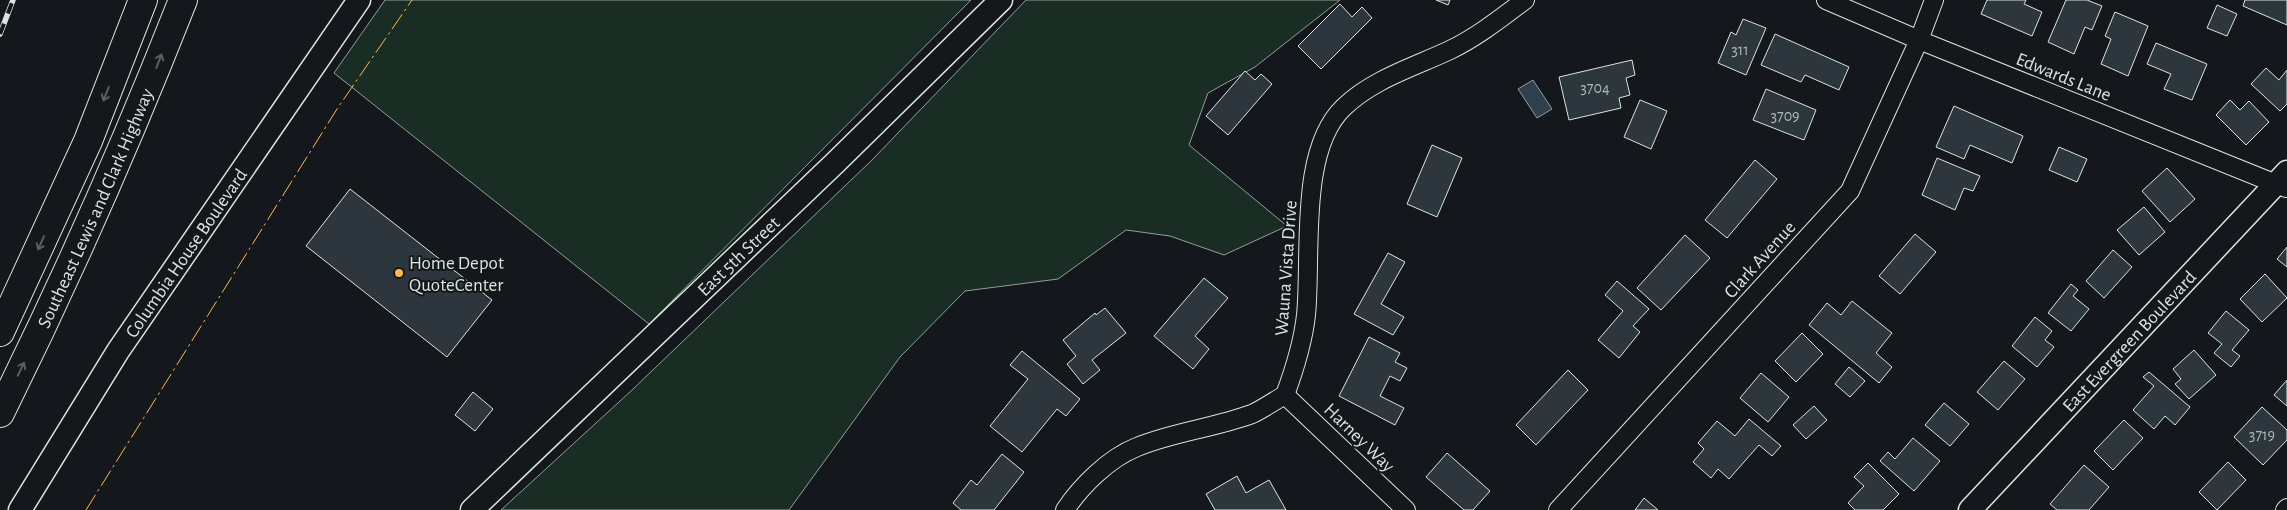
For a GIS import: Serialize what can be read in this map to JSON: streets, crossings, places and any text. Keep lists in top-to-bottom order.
{
  "streets": {
    "highway": ["Southeast Lewis and Clark Highway"],
    "street": [
      "Edwards Lane",
      "Columbia House Boulevard",
      "East 5th Street",
      "Clark Avenue",
      "Wauna Vista Drive",
      "East Evergreen Boulevard",
      "Harney Way"
    ]
  },
  "crossings": [
    ["Edwards Lane", "Clark Avenue"],
    ["Edwards Lane", "East Evergreen Boulevard"],
    ["Wauna Vista Drive", "Harney Way"]
  ],
  "places": ["Home Depot QuoteCenter"],
  "house_numbers": [
    "311",
    "3704",
    "3709",
    "3719"
  ]
}
